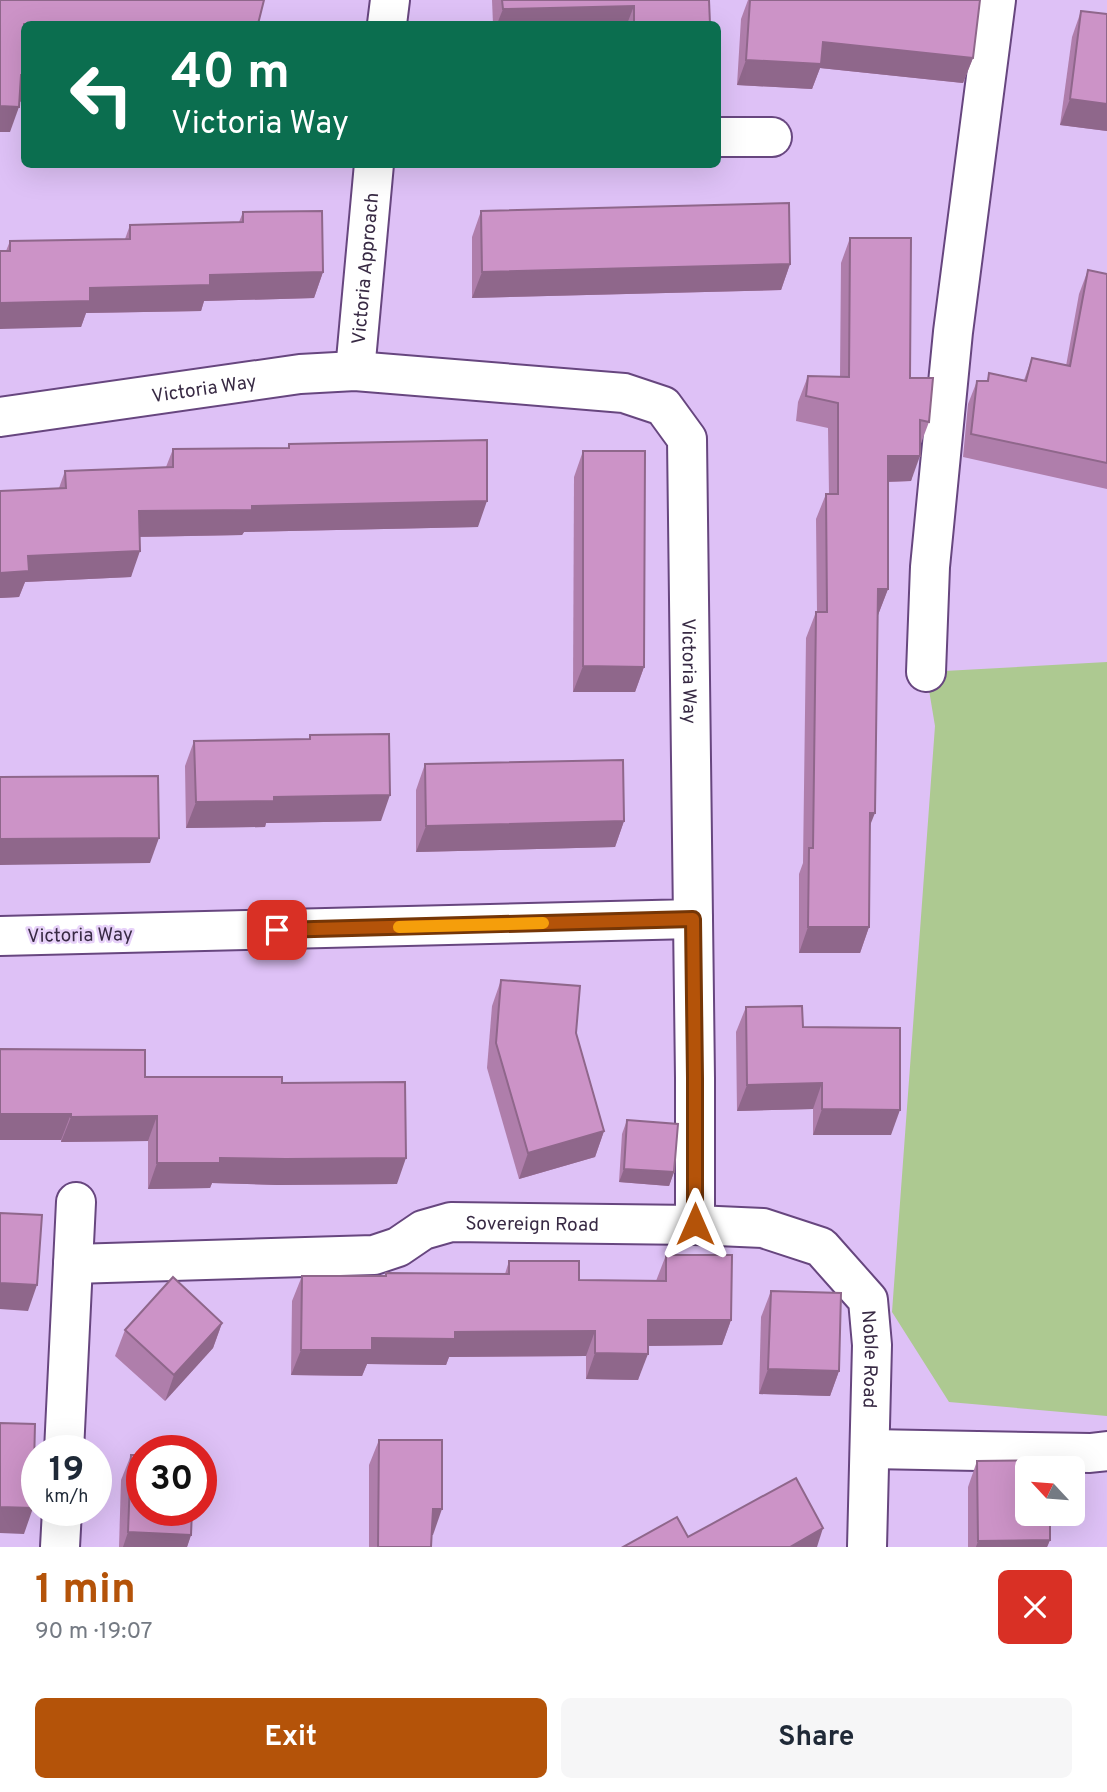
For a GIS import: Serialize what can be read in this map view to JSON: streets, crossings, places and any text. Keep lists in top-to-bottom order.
{
  "streets": {
    "street": [
      "Victoria Approach",
      "Victoria Way",
      "Sovereign Road",
      "Noble Road"
    ]
  },
  "crossings": [
    ["Victoria Approach", "Victoria Way"],
    ["Sovereign Road", "Noble Road"]
  ],
  "north": "top left",
  "page": {
    "turn": ["40 m", "Victoria Way"],
    "speed": "19 km/h",
    "limit": "30",
    "heading": ["1 min", "90 m · 19:07"],
    "buttons": ["Exit", "Share"]
  }
}
